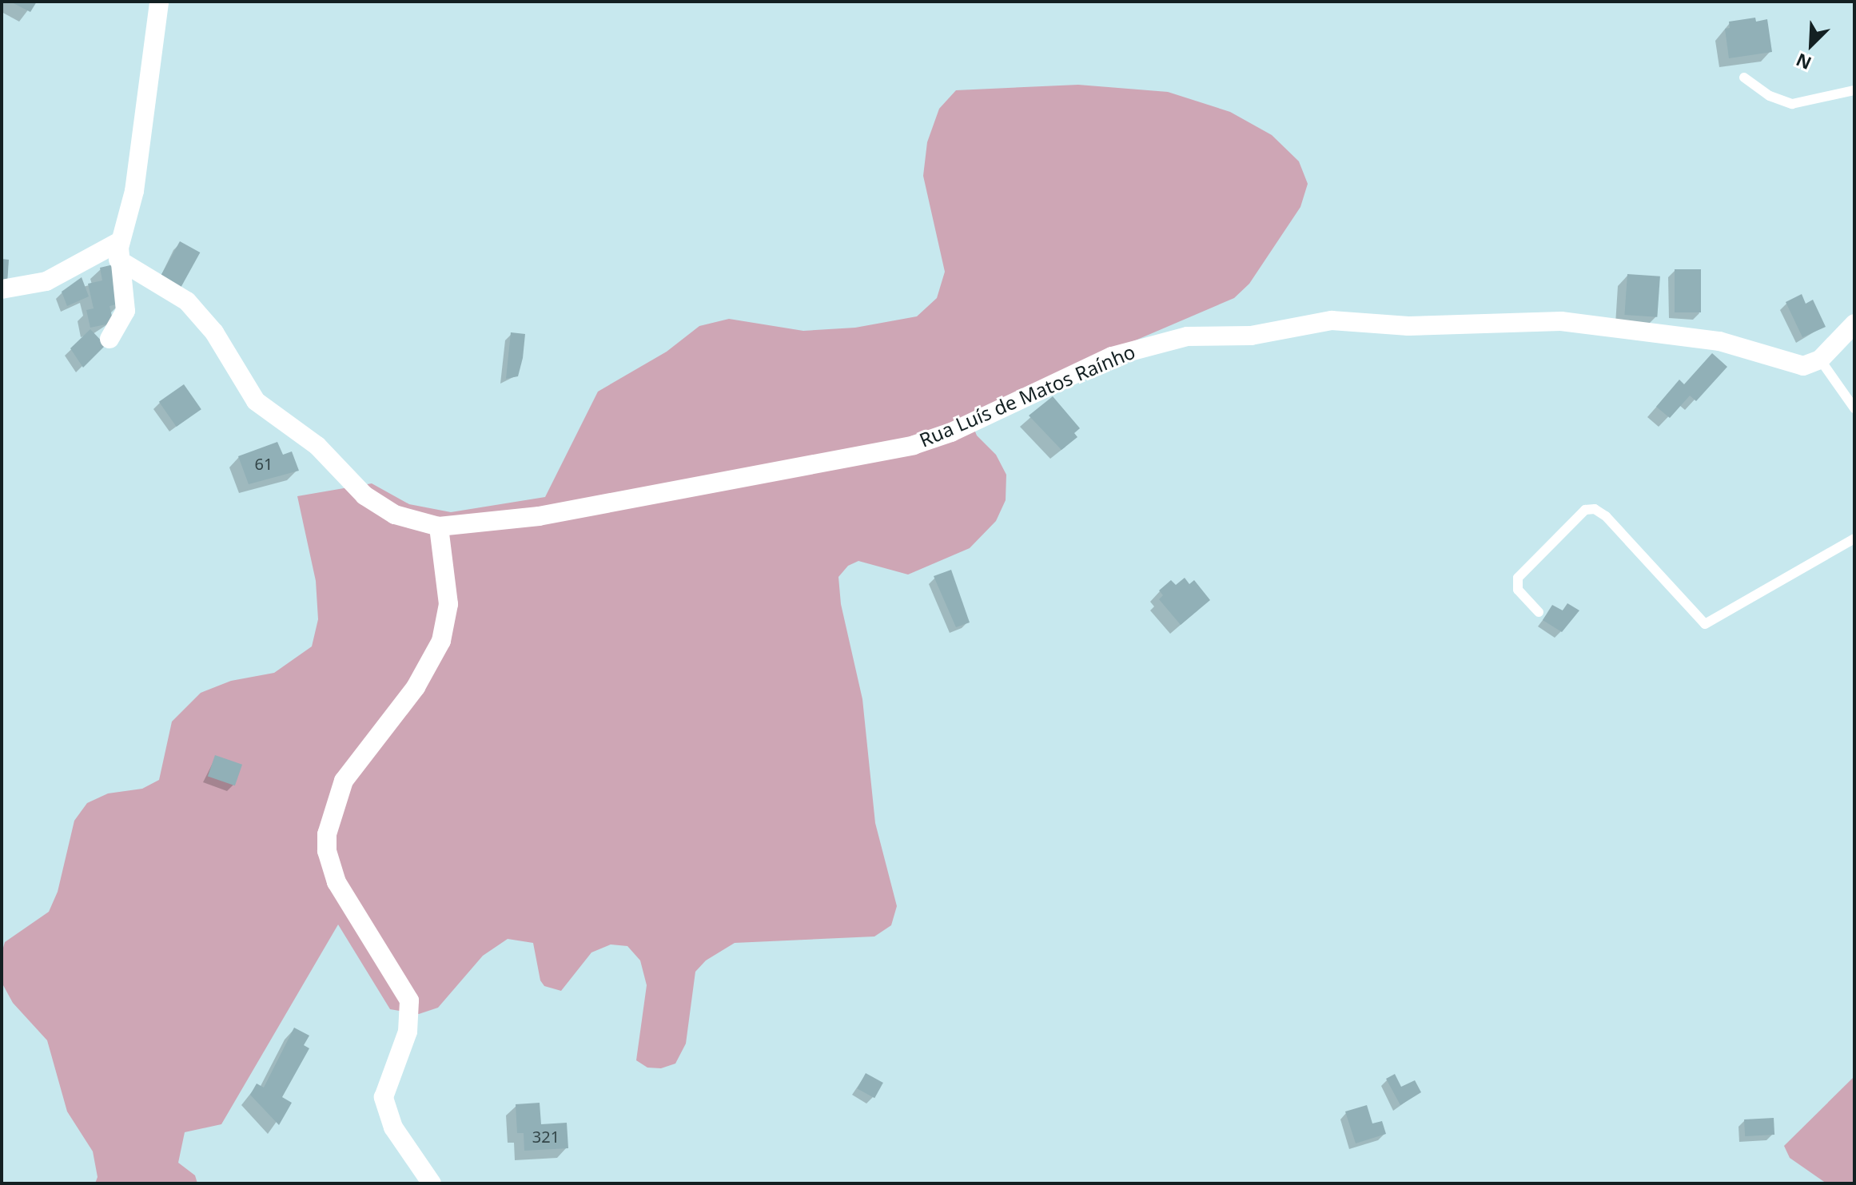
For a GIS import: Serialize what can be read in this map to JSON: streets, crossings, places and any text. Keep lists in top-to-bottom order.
{
  "streets": {
    "street": ["Rua Luís de Matos Raínho"]
  },
  "house_numbers": ["61", "321"],
  "north": "bottom left"
}
